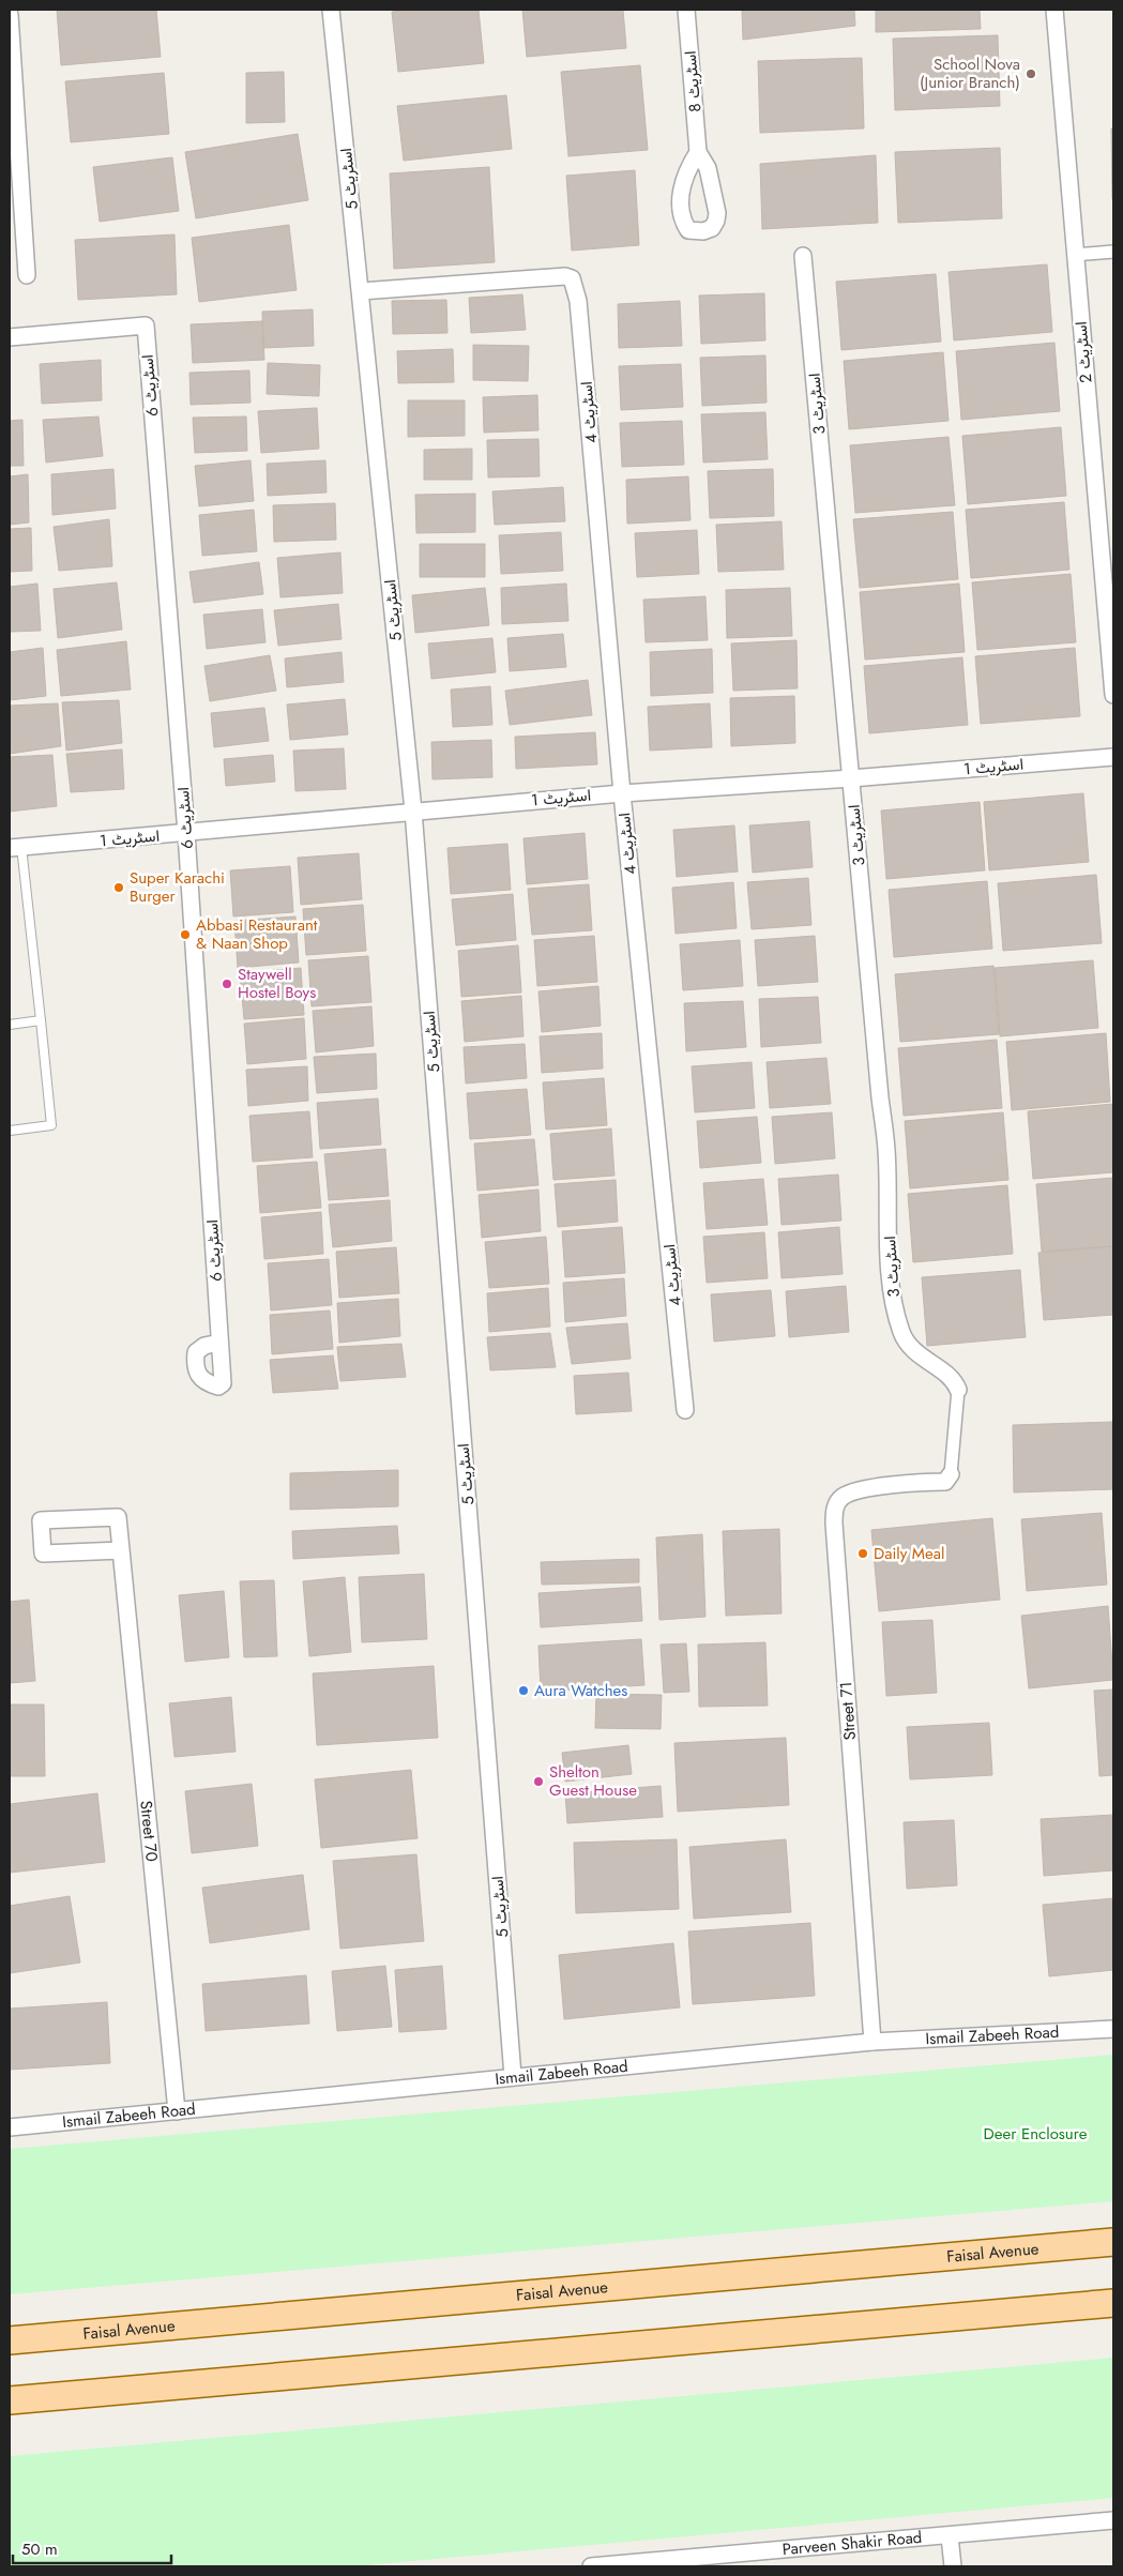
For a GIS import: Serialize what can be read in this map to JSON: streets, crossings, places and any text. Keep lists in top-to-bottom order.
{
  "streets": {
    "main road": ["Faisal Avenue"],
    "street": [
      "اسٹریٹ 8",
      "اسٹریٹ 5",
      "اسٹریٹ 2",
      "اسٹریٹ 6",
      "اسٹریٹ 3",
      "اسٹریٹ 4",
      "اسٹریٹ 1",
      "Street 71",
      "Street 70",
      "Ismail Zabeeh Road",
      "Parveen Shakir Road"
    ]
  },
  "crossings": [
    ["اسٹریٹ 5", "اسٹریٹ 4"],
    ["اسٹریٹ 5", "اسٹریٹ 1"],
    ["اسٹریٹ 5", "Ismail Zabeeh Road"],
    ["اسٹریٹ 6", "اسٹریٹ 1"],
    ["اسٹریٹ 3", "اسٹریٹ 1"],
    ["اسٹریٹ 4", "اسٹریٹ 1"],
    ["Street 71", "Ismail Zabeeh Road"],
    ["Street 70", "Ismail Zabeeh Road"]
  ],
  "parks": ["Deer Enclosure"],
  "places": [
    "School Nova (Junior Branch)",
    "Super Karachi Burger",
    "Abbasi Restaurant & Naan Shop",
    "Staywell Hostel Boys",
    "Daily Meal",
    "Aura Watches",
    "Shelton Guest House"
  ],
  "scale_bar": "50 m"
}
